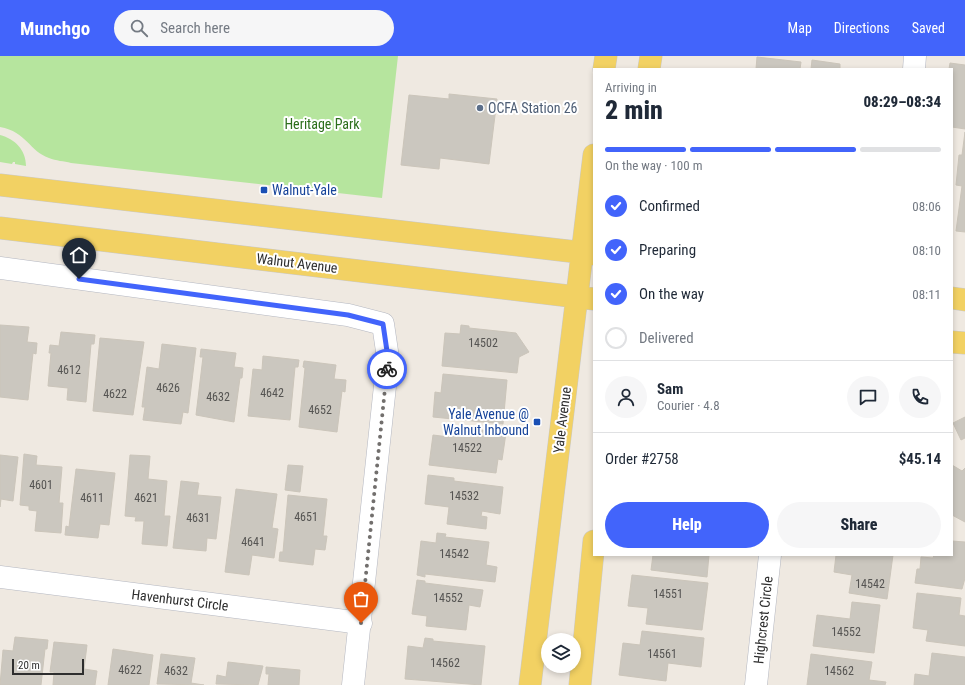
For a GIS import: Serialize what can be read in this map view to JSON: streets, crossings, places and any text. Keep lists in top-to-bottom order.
{
  "streets": {
    "main road": ["Walnut Avenue", "Yale Avenue"],
    "street": ["Havenhurst Circle", "Highcrest Circle"]
  },
  "crossings": [
    ["Walnut Avenue", "Yale Avenue"]
  ],
  "parks": ["Heritage Park"],
  "places": {
    "other": ["OCFA Station 26"],
    "transit": ["Walnut-Yale", "Yale Avenue @ Walnut Inbound"]
  },
  "house_numbers": [
    "14502",
    "4612",
    "4626",
    "4642",
    "4622",
    "4632",
    "4652",
    "14522",
    "4601",
    "14532",
    "4611",
    "4621",
    "4651",
    "4631",
    "4641",
    "14542",
    "14542",
    "14551",
    "14552",
    "14552",
    "14561",
    "14562",
    "4622",
    "4632",
    "14562"
  ],
  "scale_bar": "20 m",
  "page": {
    "header": "Munchgo",
    "search": "Search here",
    "nav": ["Map", "Directions", "Saved"],
    "heading": ["2 min", "Arriving in", "08:29–08:34"],
    "panel": [
      "Sam",
      "Courier · 4.8",
      "Order #2758",
      "$45.14"
    ],
    "bar": "On the way · 100 m",
    "list": [
      ["Confirmed", "08:06"],
      ["Preparing", "08:10"],
      ["On the way", "08:11"],
      "Delivered"
    ],
    "buttons": ["Help", "Share"],
    "scale": "20 m"
  }
}
